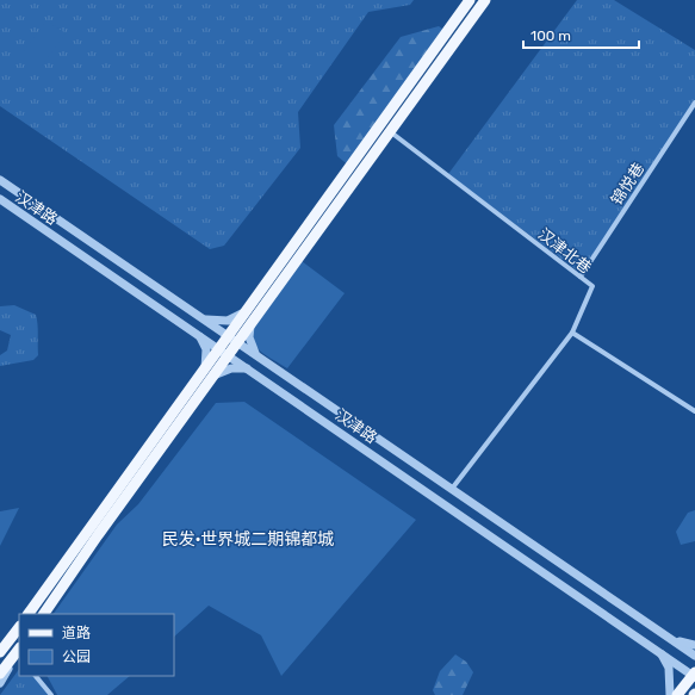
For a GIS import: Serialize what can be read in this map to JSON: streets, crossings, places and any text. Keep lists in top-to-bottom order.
{
  "streets": {
    "street": ["锦悦巷", "汉津路", "汉津北巷"]
  },
  "crossings": [
    ["锦悦巷", "汉津北巷"]
  ],
  "districts": ["民发·世界城二期锦都城"],
  "legend": ["道路", "公园"],
  "scale_bar": "100 m"
}
